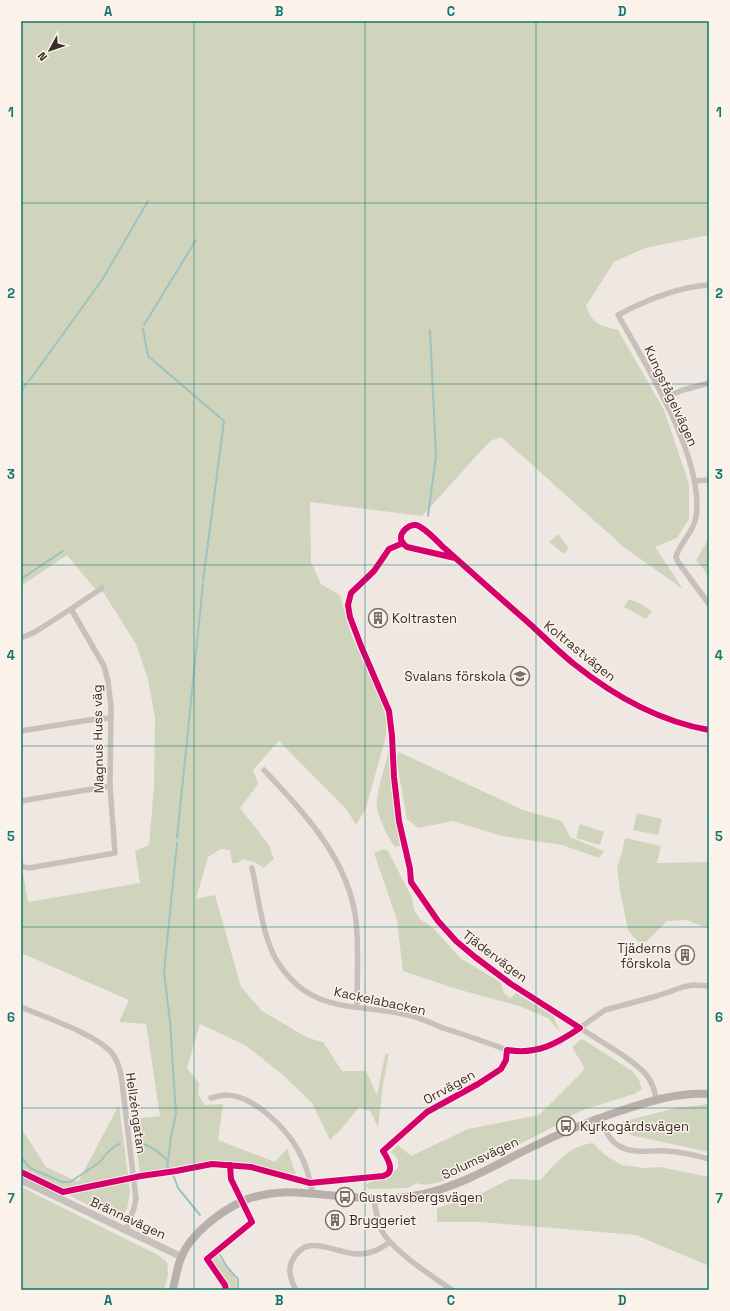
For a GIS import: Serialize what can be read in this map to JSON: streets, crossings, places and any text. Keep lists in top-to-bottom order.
{
  "streets": {
    "main road": ["Solumsvägen"],
    "street": [
      "Kungsfågelvägen",
      "Koltrastvägen",
      "Magnus Huss väg",
      "Tjädervägen",
      "Kackelabacken",
      "Orrvägen",
      "Hellzéngatan",
      "Brännavägen"
    ]
  },
  "crossings": [
    ["Tjädervägen", "Kackelabacken"],
    ["Tjädervägen", "Solumsvägen"],
    ["Kackelabacken", "Orrvägen"],
    ["Hellzéngatan", "Brännavägen"],
    ["Solumsvägen", "Brännavägen"]
  ],
  "places": {
    "building": ["Koltrasten", "Tjäderns förskola", "Bryggeriet"],
    "school or university": ["Svalans förskola"],
    "bus stop": ["Kyrkogårdsvägen", "Gustavsbergsvägen"]
  },
  "north": "bottom left",
  "grid": {
    "columns": [
      "A",
      "B",
      "C",
      "D"
    ],
    "rows": [
      "1",
      "2",
      "3",
      "4",
      "5",
      "6",
      "7"
    ]
  }
}
